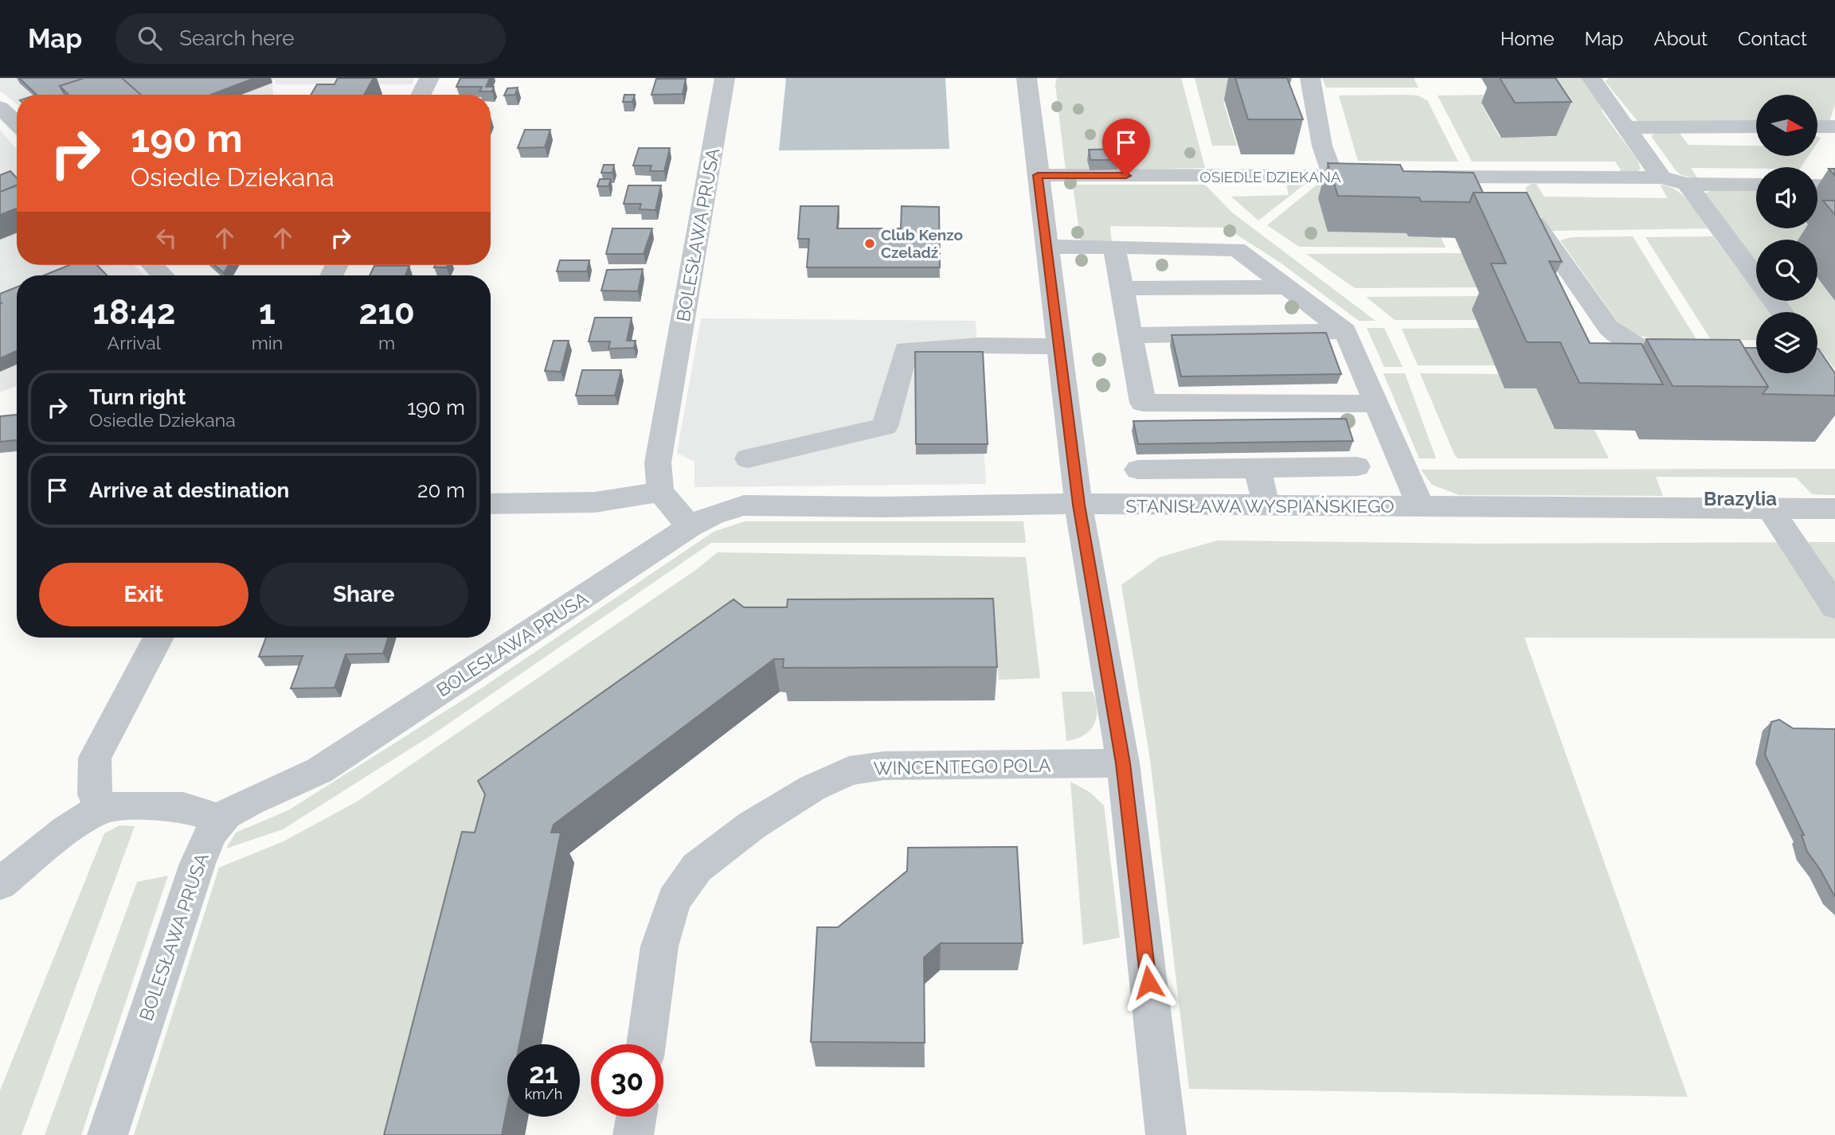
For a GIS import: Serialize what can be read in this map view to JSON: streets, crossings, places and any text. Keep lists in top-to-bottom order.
{
  "streets": {
    "street": [
      "OSIEDLE DZIEKANA",
      "BOLESŁAWA PRUSA",
      "STANISŁAWA WYSPIAŃSKIEGO",
      "WINCENTEGO POLA"
    ]
  },
  "crossings": [
    ["BOLESŁAWA PRUSA", "STANISŁAWA WYSPIAŃSKIEGO"]
  ],
  "districts": ["Brazylia"],
  "places": ["Club Kenzo Czeladź"],
  "north": "right",
  "page": {
    "header": "Map",
    "search": "Search here",
    "nav": [
      "Home",
      "Map",
      "About",
      "Contact"
    ],
    "turn": ["190 m", "Osiedle Dziekana"],
    "eta": [
      "18:42",
      "Arrival",
      "1",
      "min",
      "210",
      "m"
    ],
    "list": [
      {
        "name": "Turn right",
        "note": "Osiedle Dziekana",
        "value": "190 m"
      },
      {
        "name": "Arrive at destination",
        "value": "20 m"
      }
    ],
    "buttons": ["Exit", "Share"],
    "speed": "21 km/h",
    "limit": "30"
  }
}
